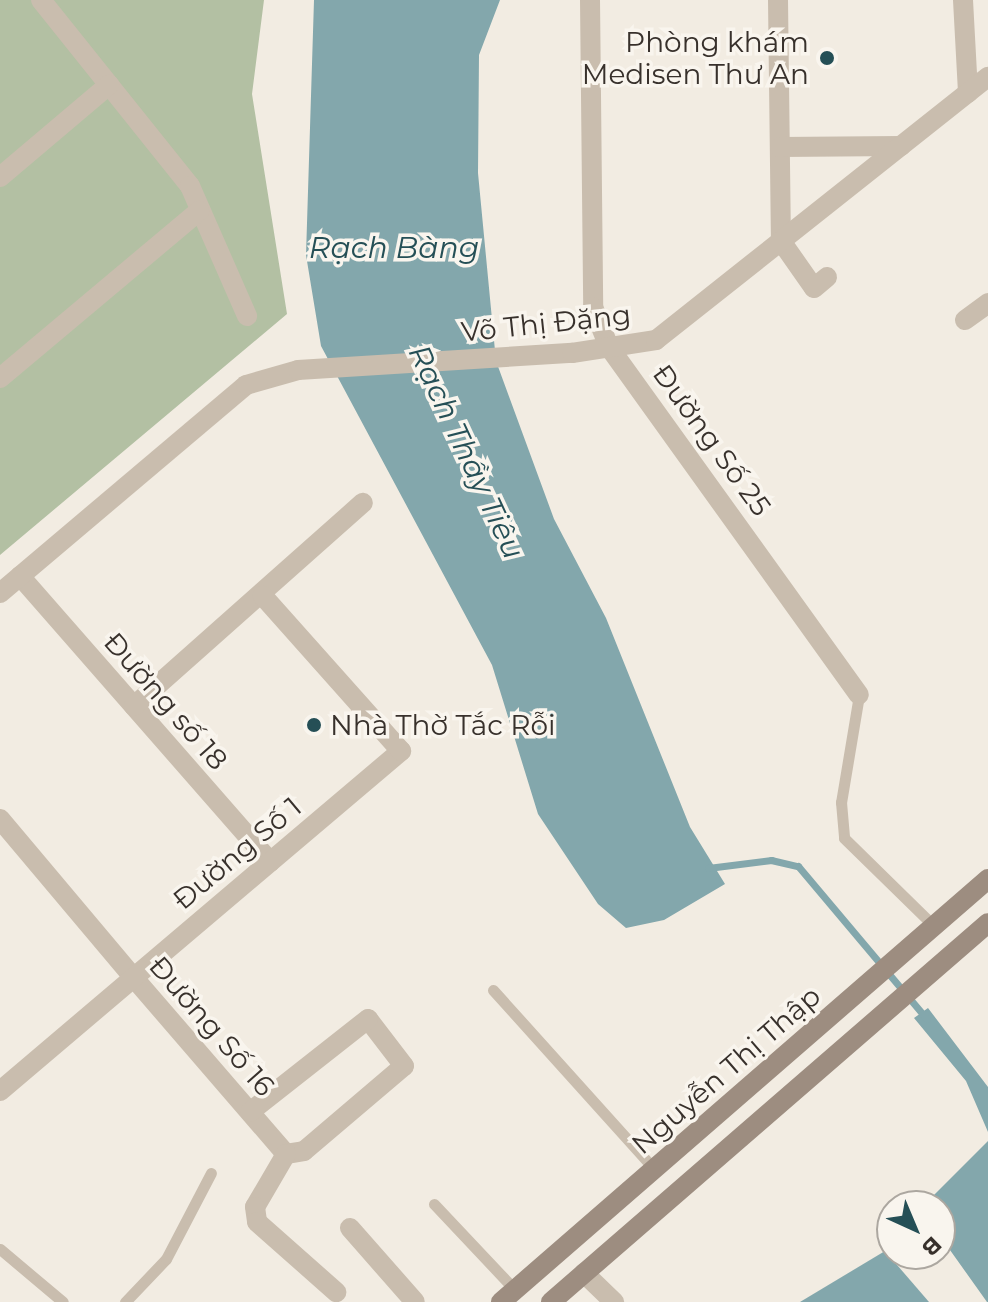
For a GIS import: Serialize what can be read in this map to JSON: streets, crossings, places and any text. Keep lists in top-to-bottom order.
{
  "streets": {
    "main road": ["Nguyễn Thị Thập"],
    "street": [
      "Võ Thị Đặng",
      "Đường Số 25",
      "Đường số 18",
      "Đường Số 1",
      "Đường Số 16"
    ]
  },
  "crossings": [
    ["Võ Thị Đặng", "Đường Số 25"],
    ["Võ Thị Đặng", "Đường số 18"],
    ["Đường số 18", "Đường Số 1"],
    ["Đường Số 1", "Đường Số 16"]
  ],
  "water": ["Rạch Bàng", "Rạch Thầy Tiêu"],
  "places": ["Phòng khám Medisen Thư An", "Nhà Thờ Tắc Rỗi"],
  "north": "bottom right"
}
